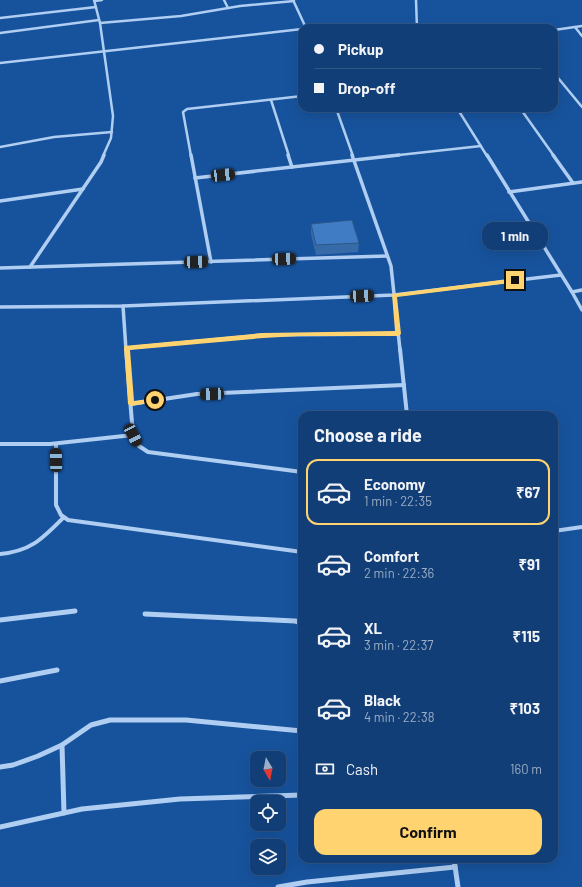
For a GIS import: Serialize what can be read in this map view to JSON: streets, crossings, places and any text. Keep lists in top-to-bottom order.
{
  "north": "bottom",
  "page": {
    "banner": ["Pickup", "Drop-off"],
    "bubble": "1 min",
    "heading": "Choose a ride",
    "list": [
      {
        "name": "Economy",
        "note": "1 min · 22:35",
        "value": "₹67"
      },
      {
        "name": "Comfort",
        "note": "2 min · 22:36",
        "value": "₹91"
      },
      {
        "name": "XL",
        "note": "3 min · 22:37",
        "value": "₹115"
      },
      {
        "name": "Black",
        "note": "4 min · 22:38",
        "value": "₹103"
      }
    ],
    "pay": ["Cash", "160 m"],
    "buttons": "Confirm"
  }
}
